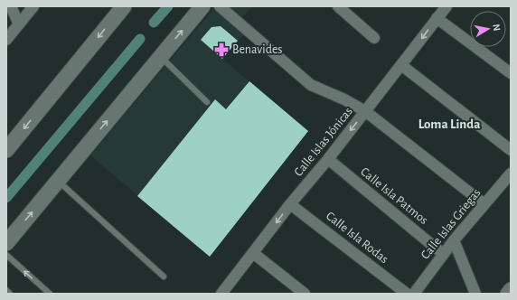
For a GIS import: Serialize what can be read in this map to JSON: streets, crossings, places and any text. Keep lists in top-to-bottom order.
{
  "streets": {
    "street": [
      "Calle Islas Jónicas",
      "Calle Isla Patmos",
      "Calle Islas Griegas",
      "Calle Isla Rodas"
    ]
  },
  "crossings": [
    ["Calle Islas Jónicas", "Calle Isla Patmos"],
    ["Calle Islas Jónicas", "Calle Isla Rodas"],
    ["Calle Isla Patmos", "Calle Islas Griegas"]
  ],
  "one_way": ["Calle Islas Jónicas"],
  "districts": ["Loma Linda"],
  "places": {
    "pharmacy": ["Benavides"]
  },
  "north": "right"
}
